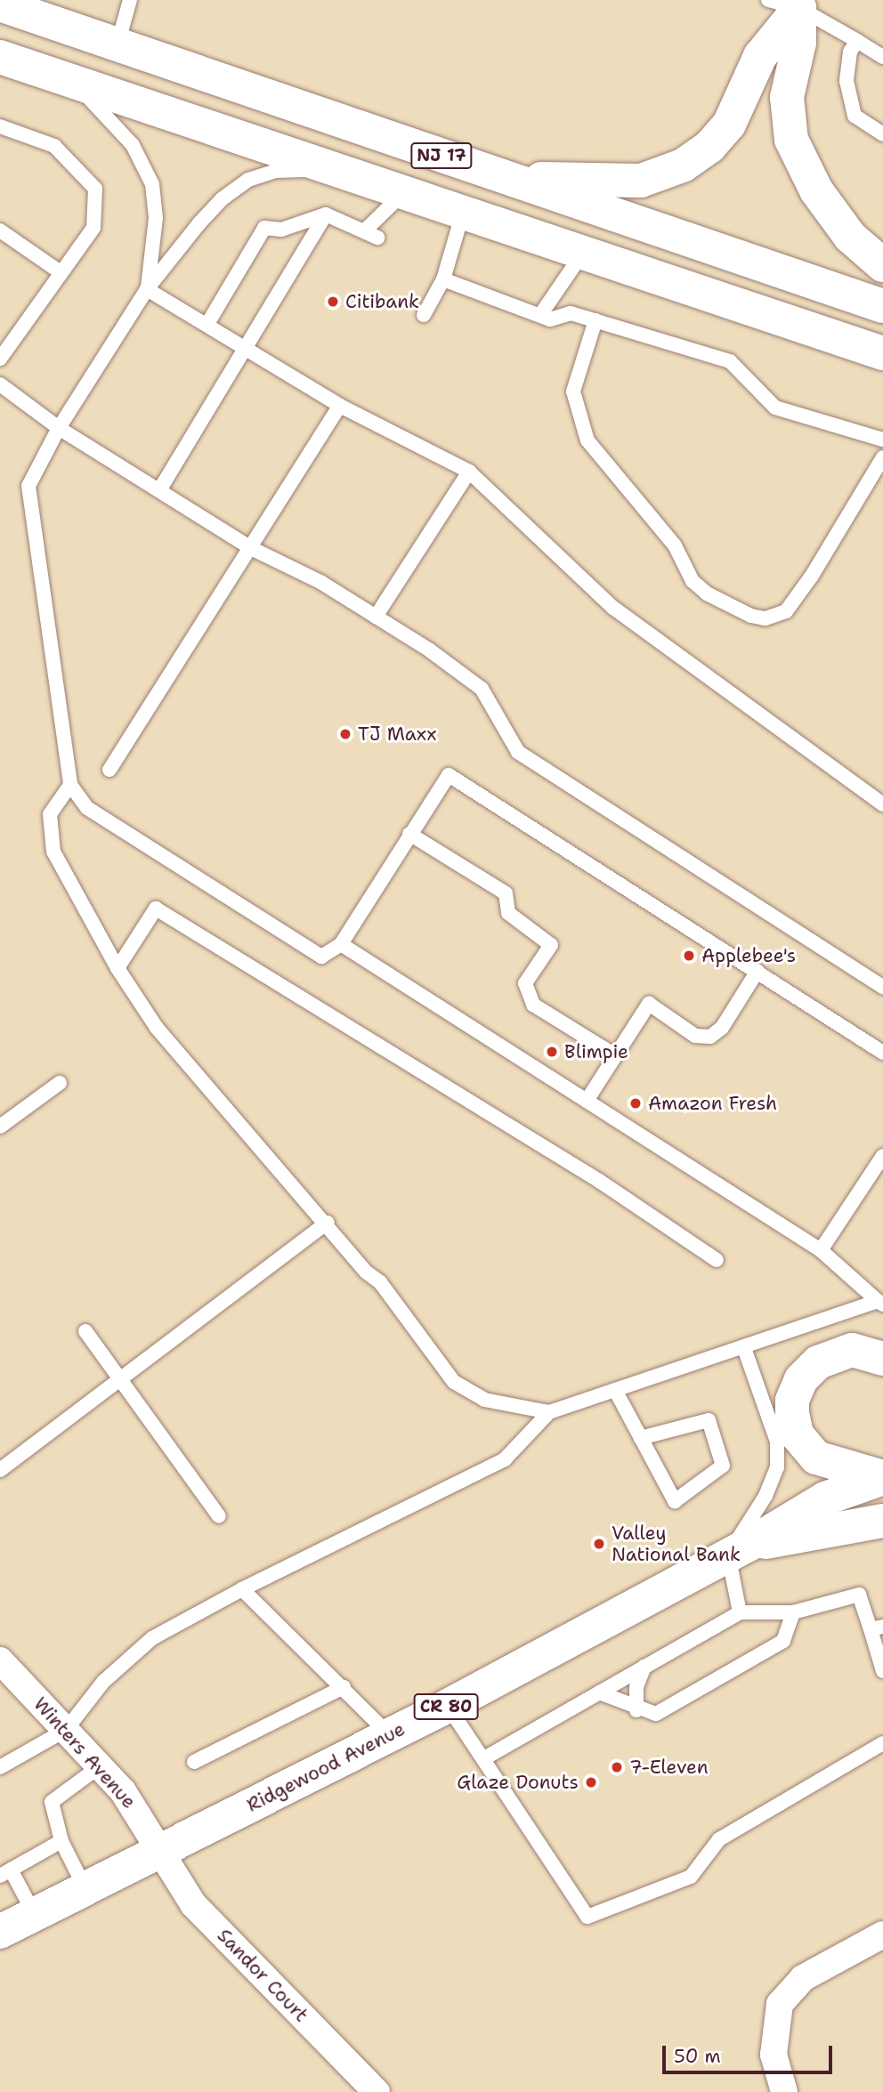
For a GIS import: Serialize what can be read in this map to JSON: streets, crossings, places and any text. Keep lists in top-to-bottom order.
{
  "streets": {
    "main road": ["NJ 17", "CR 80", "Ridgewood Avenue"],
    "street": ["Winters Avenue", "Sandor Court"]
  },
  "crossings": [
    ["Winters Avenue", "Ridgewood Avenue"],
    ["Winters Avenue", "Sandor Court"],
    ["Ridgewood Avenue", "Sandor Court"]
  ],
  "places": [
    "Citibank",
    "TJ Maxx",
    "Applebee's",
    "Blimpie",
    "Amazon Fresh",
    "Valley National Bank",
    "7-Eleven",
    "Glaze Donuts"
  ],
  "scale_bar": "50 m"
}
